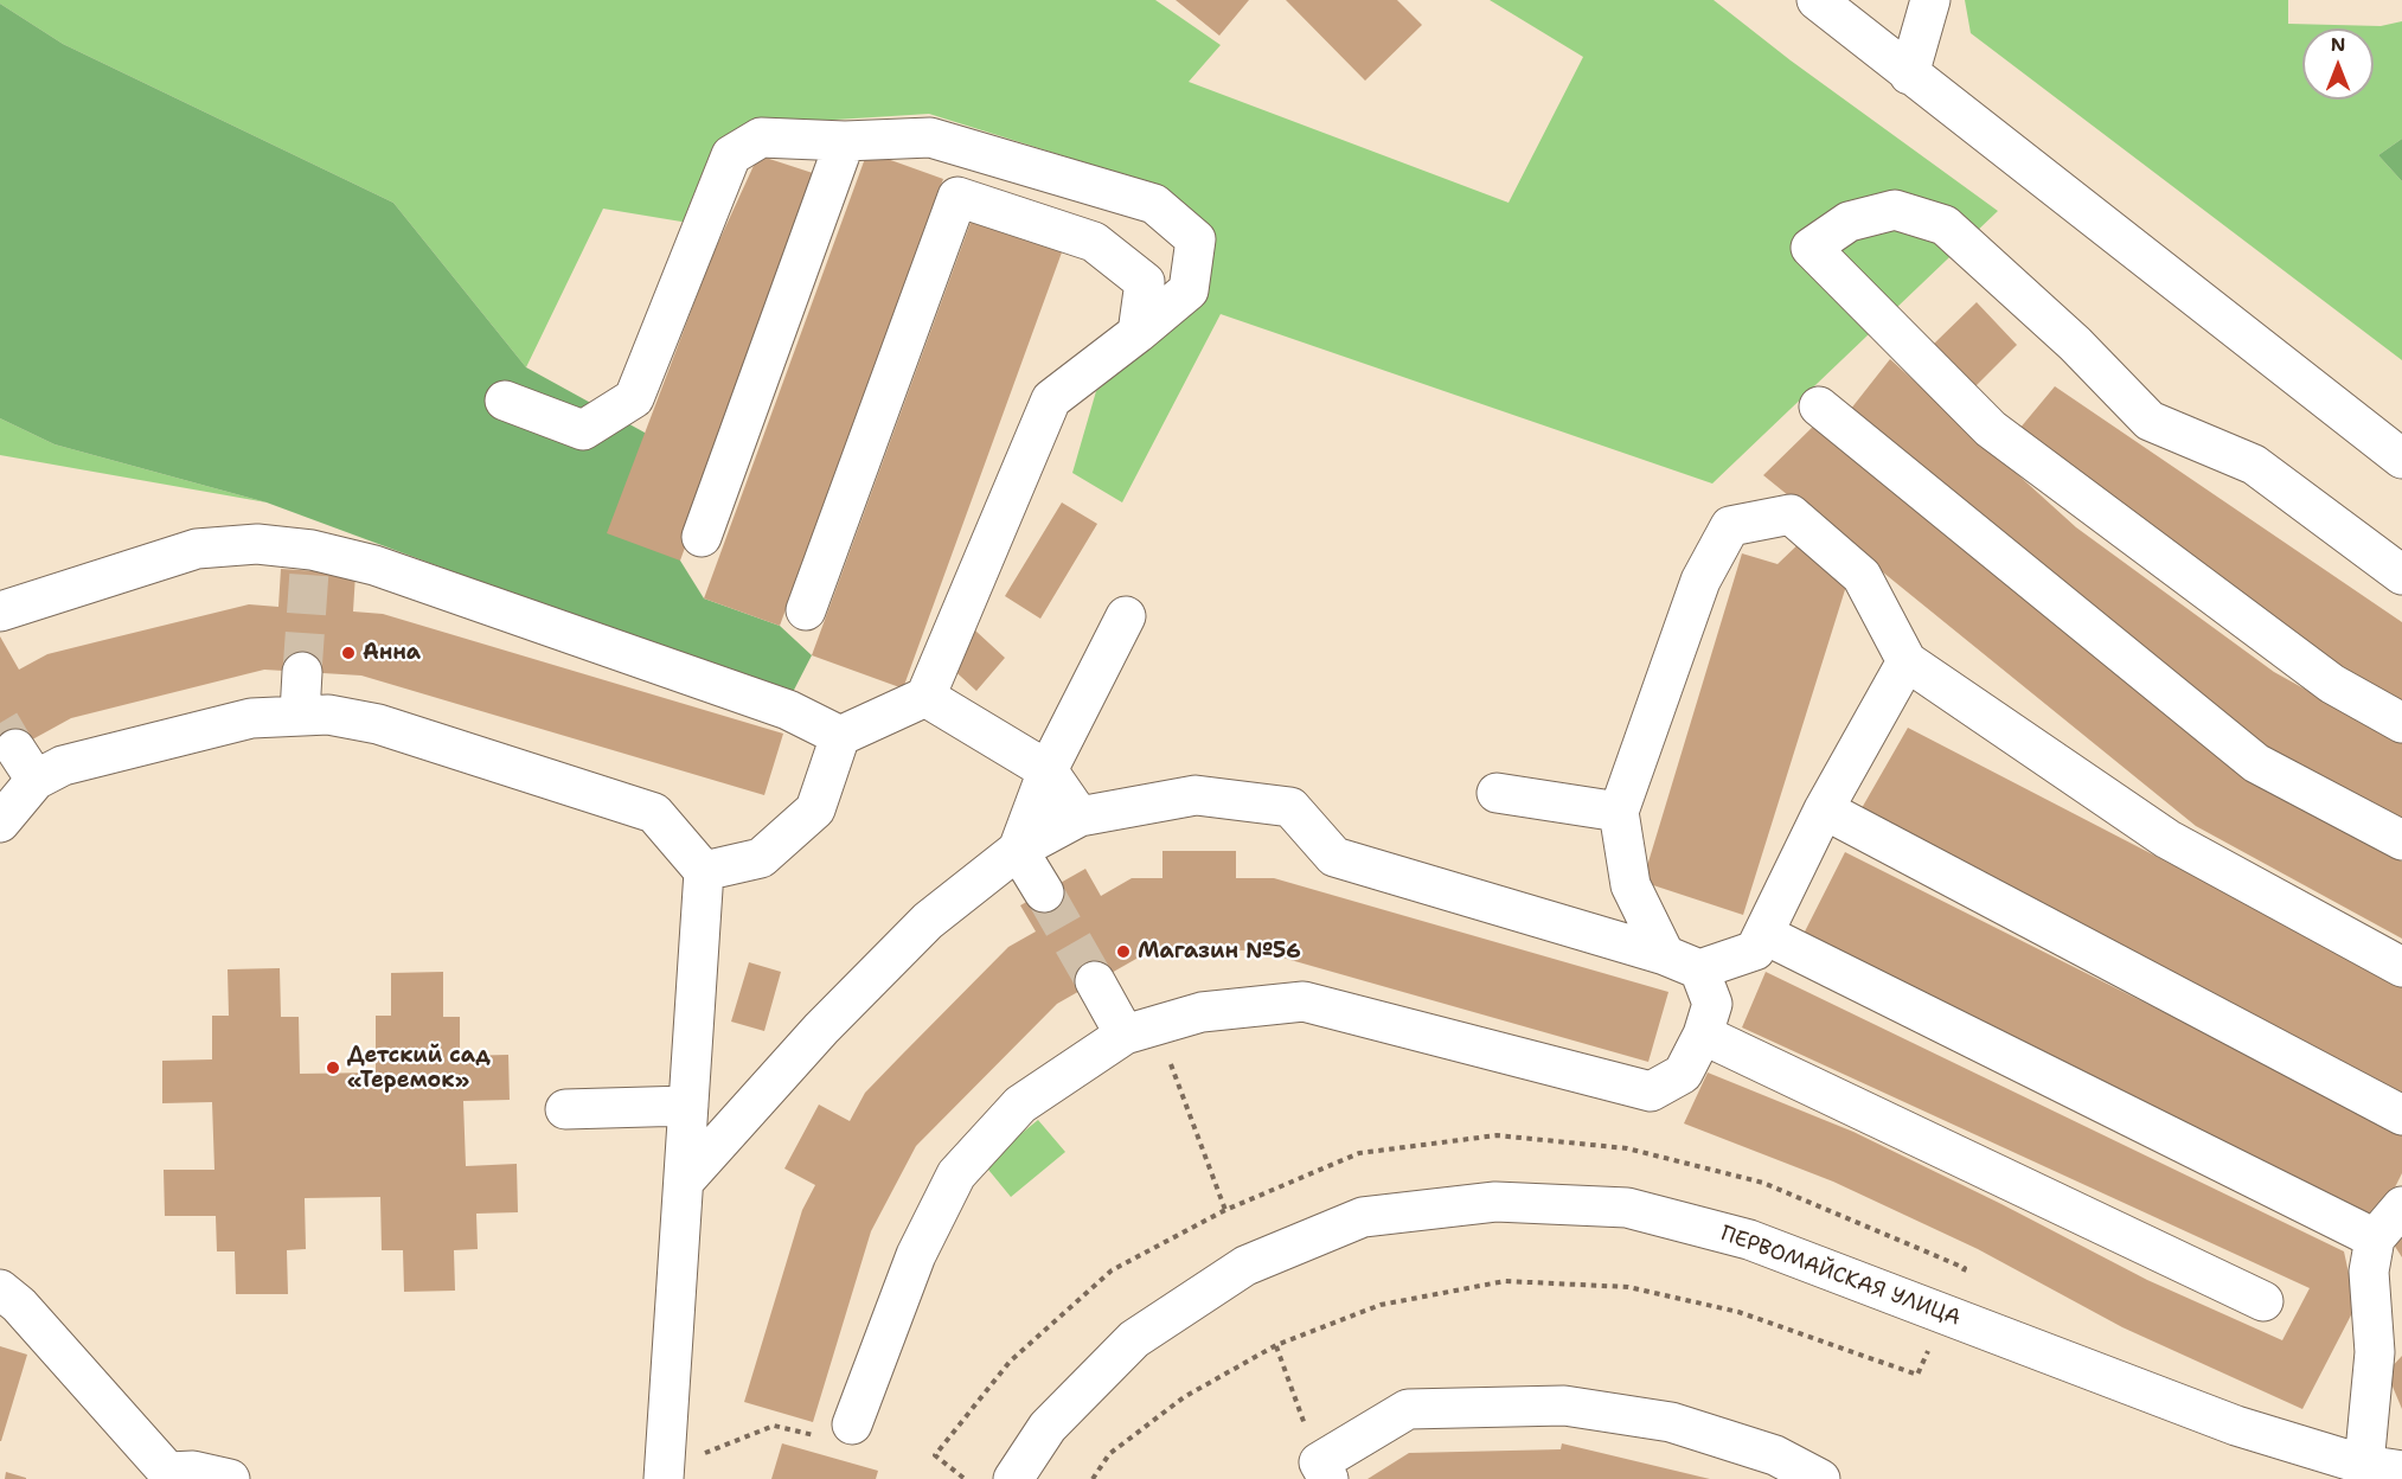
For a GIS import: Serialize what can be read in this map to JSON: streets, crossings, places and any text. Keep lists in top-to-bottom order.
{
  "streets": {
    "street": ["ПЕРВОМАЙСКАЯ УЛИЦА"]
  },
  "places": ["Анна", "Магазин №56", "Детский сад «Теремок»"],
  "north": "top"
}
